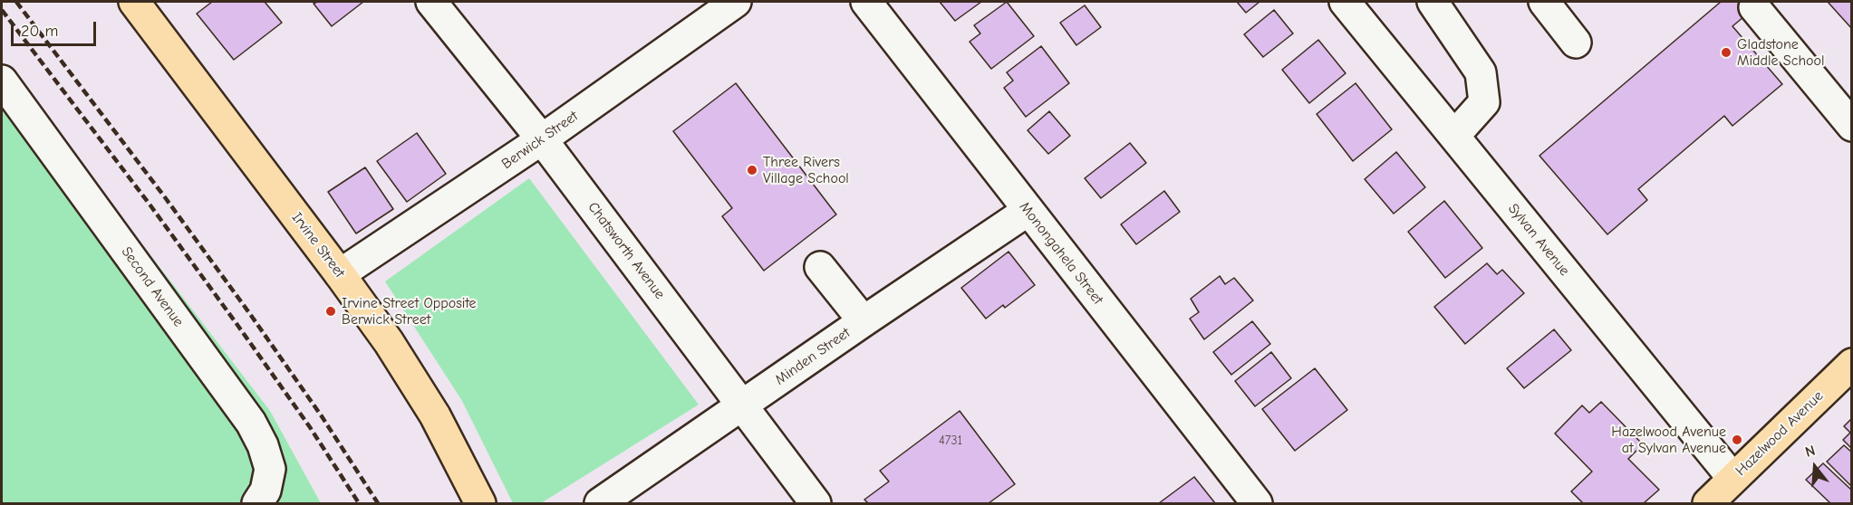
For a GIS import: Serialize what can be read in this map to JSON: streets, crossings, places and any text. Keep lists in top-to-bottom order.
{
  "streets": {
    "main road": ["Irvine Street", "Hazelwood Avenue"],
    "street": [
      "Berwick Street",
      "Sylvan Avenue",
      "Chatsworth Avenue",
      "Monongahela Street",
      "Second Avenue",
      "Minden Street"
    ]
  },
  "crossings": [
    ["Berwick Street", "Irvine Street"],
    ["Berwick Street", "Chatsworth Avenue"],
    ["Sylvan Avenue", "Hazelwood Avenue"],
    ["Chatsworth Avenue", "Minden Street"],
    ["Monongahela Street", "Minden Street"]
  ],
  "places": [
    "Gladstone Middle School",
    "Three Rivers Village School",
    "Irvine Street Opposite Berwick Street",
    "Hazelwood Avenue at Sylvan Avenue"
  ],
  "house_numbers": ["4731"],
  "scale_bar": "20 m",
  "north": "top"
}
